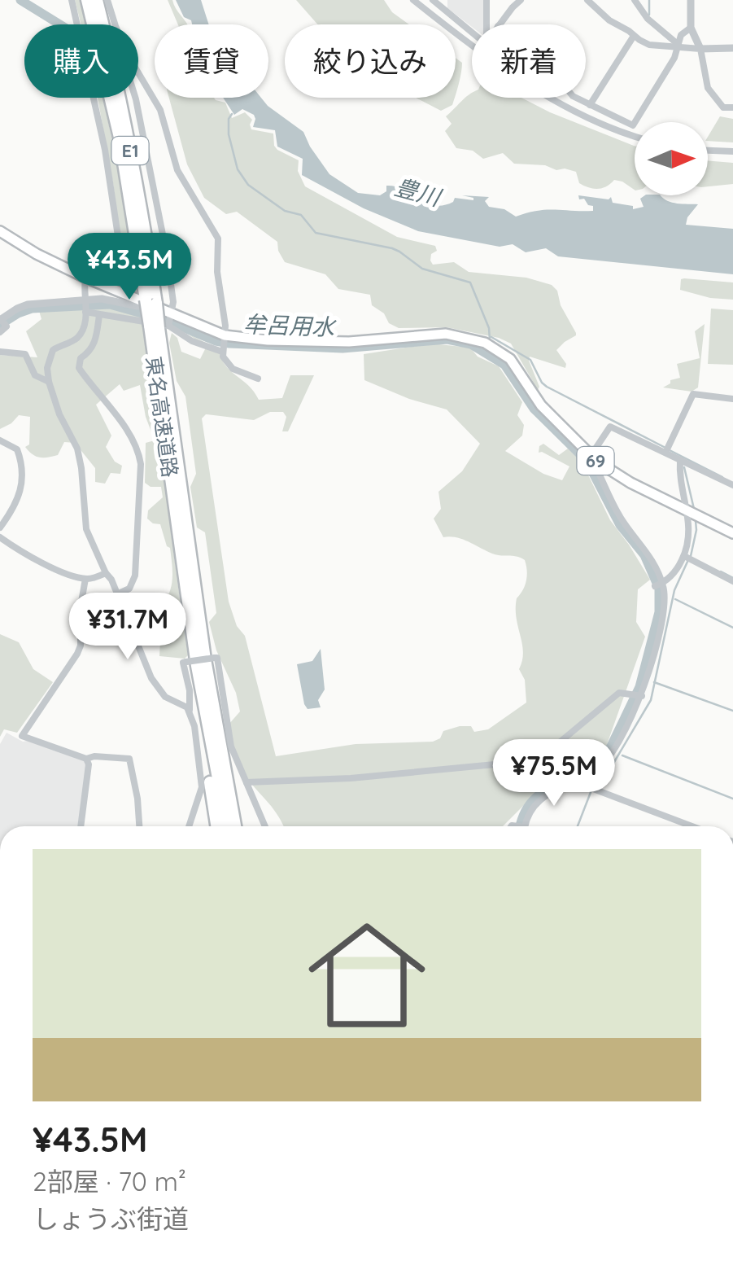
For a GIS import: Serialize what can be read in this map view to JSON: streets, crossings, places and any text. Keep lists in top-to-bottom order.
{
  "streets": {
    "highway": ["E1", "東名高速道路"],
    "main road": ["69"]
  },
  "crossings": [
    ["東名高速道路", "69"]
  ],
  "water": ["豊川", "牟呂用水"],
  "north": "right",
  "page": {
    "chip": [
      "購入",
      "賃貸",
      "絞り込み",
      "新着"
    ],
    "price": ["¥43.5M", "¥31.7M", "¥75.5M"],
    "list": [
      {
        "name": "¥43.5M",
        "note": "2部屋 · 70 m² · しょうぶ街道"
      }
    ]
  }
}
